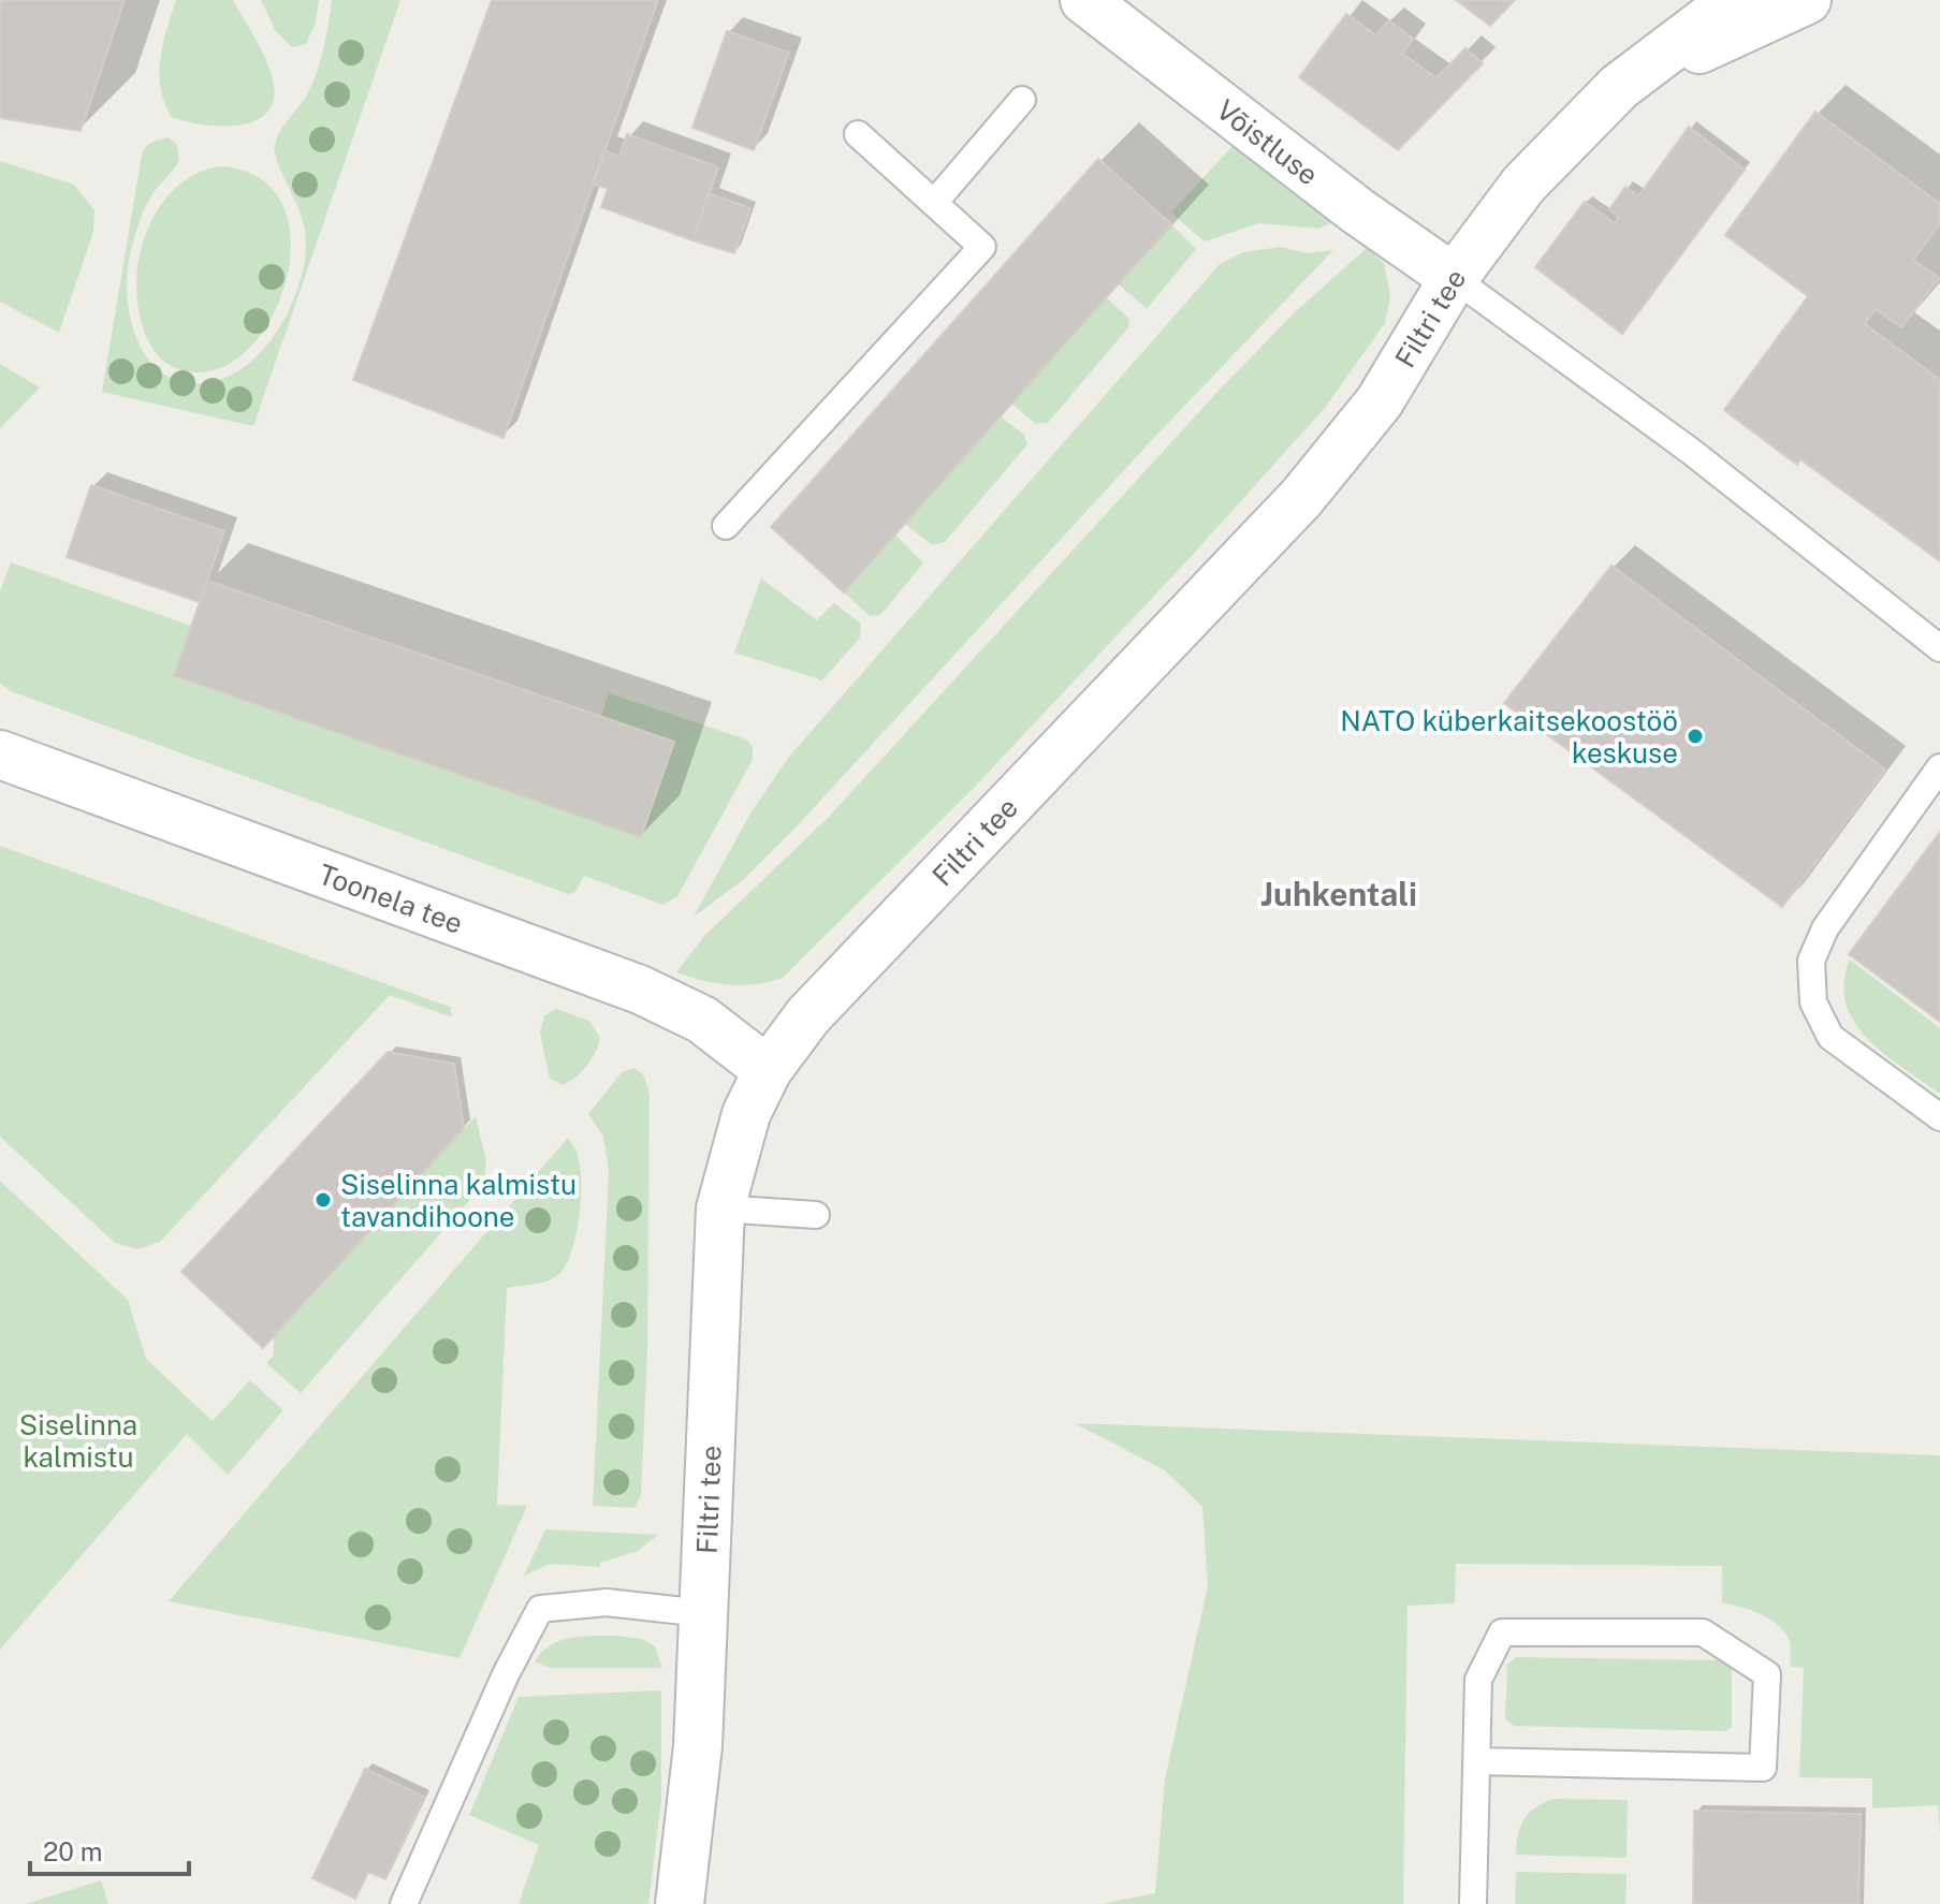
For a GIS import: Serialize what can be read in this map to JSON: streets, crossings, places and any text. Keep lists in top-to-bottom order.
{
  "streets": {
    "street": ["Võistluse", "Filtri tee", "Toonela tee"]
  },
  "crossings": [
    ["Võistluse", "Filtri tee"],
    ["Filtri tee", "Toonela tee"]
  ],
  "districts": ["Juhkentali"],
  "parks": ["Siselinna kalmistu"],
  "places": ["NATO küberkaitsekoostöö keskuse", "Siselinna kalmistu tavandihoone"],
  "scale_bar": "20 m"
}
